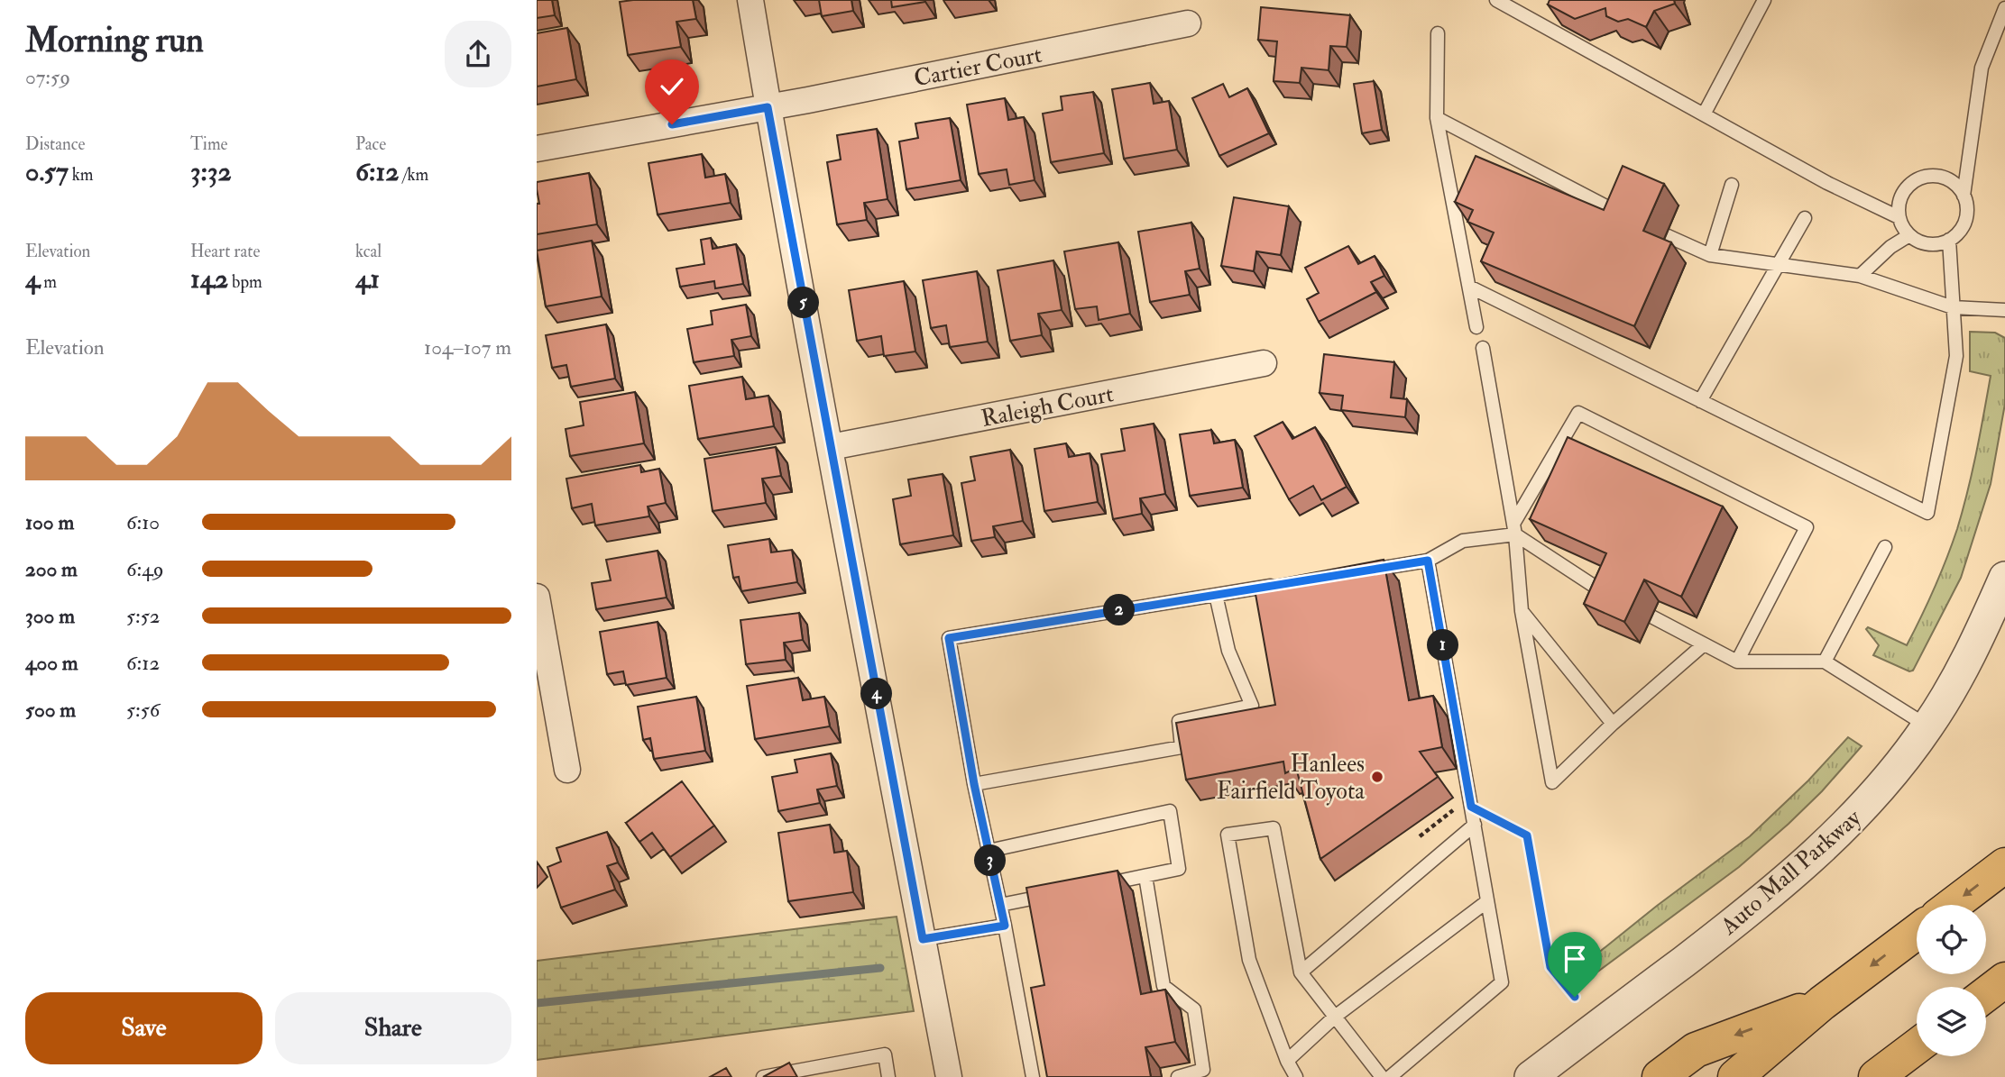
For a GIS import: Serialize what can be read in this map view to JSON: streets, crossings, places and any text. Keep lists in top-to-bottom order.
{
  "streets": {
    "street": ["Cartier Court", "Raleigh Court", "Auto Mall Parkway"]
  },
  "places": ["Hanlees Fairfield Toyota"],
  "page": {
    "heading": ["Morning run", "07:59"],
    "stats": [
      ["Distance", "0.57 km"],
      ["Time", "3:32"],
      ["Pace", "6:12 /km"],
      ["Elevation", "4 m"],
      ["Heart rate", "142 bpm"],
      ["kcal", "41"]
    ],
    "pins": [
      "5",
      "2",
      "1",
      "4",
      "3"
    ],
    "chart": ["Elevation", "104–107 m"],
    "list": [
      {
        "name": "100 m",
        "note": "6:10"
      },
      {
        "name": "200 m",
        "note": "6:49"
      },
      {
        "name": "300 m",
        "note": "5:52"
      },
      {
        "name": "400 m",
        "note": "6:12"
      },
      {
        "name": "500 m",
        "note": "5:56"
      }
    ],
    "buttons": ["Save", "Share"]
  }
}
